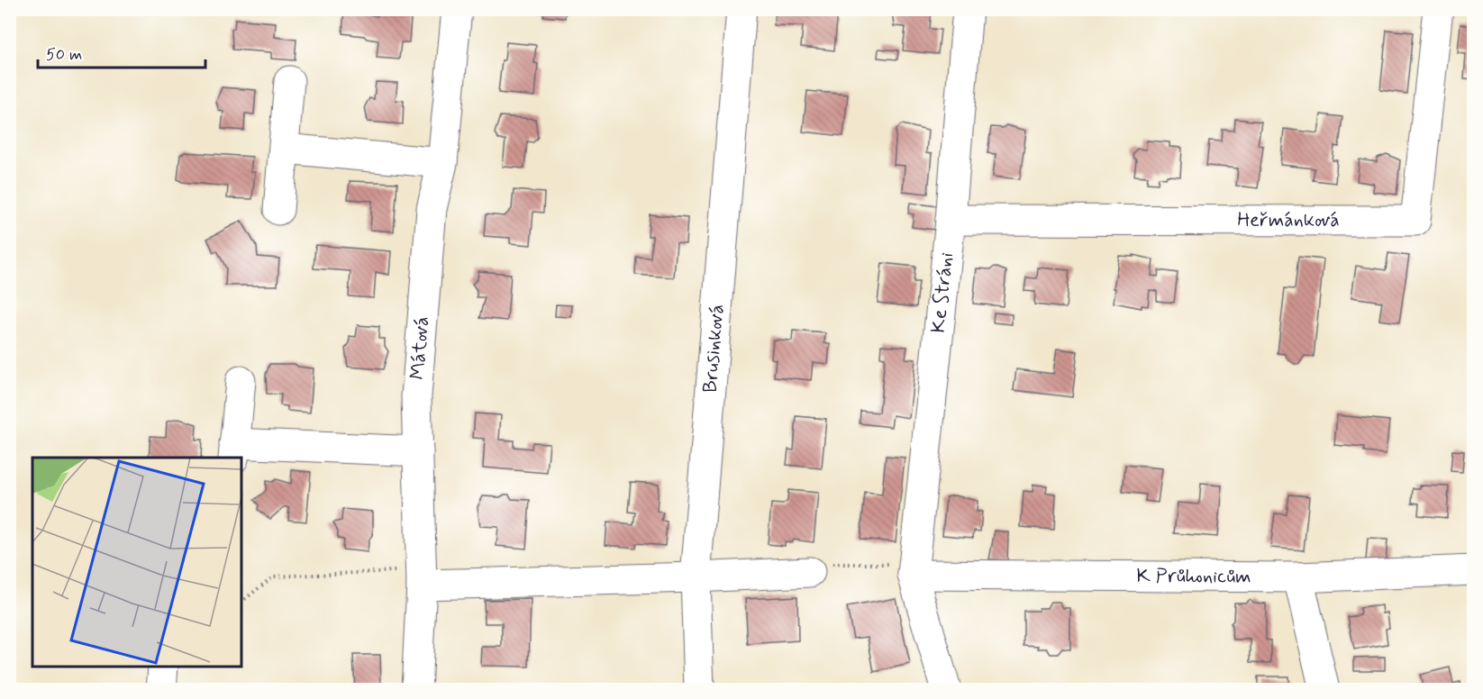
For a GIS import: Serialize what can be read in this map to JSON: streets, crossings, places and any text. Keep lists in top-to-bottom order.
{
  "streets": {
    "street": [
      "Heřmánková",
      "Ke Stráni",
      "Mátová",
      "Brusinková",
      "K Průhonicům"
    ]
  },
  "crossings": [
    ["Heřmánková", "Ke Stráni"],
    ["Ke Stráni", "K Průhonicům"]
  ],
  "scale_bar": "50 m"
}
